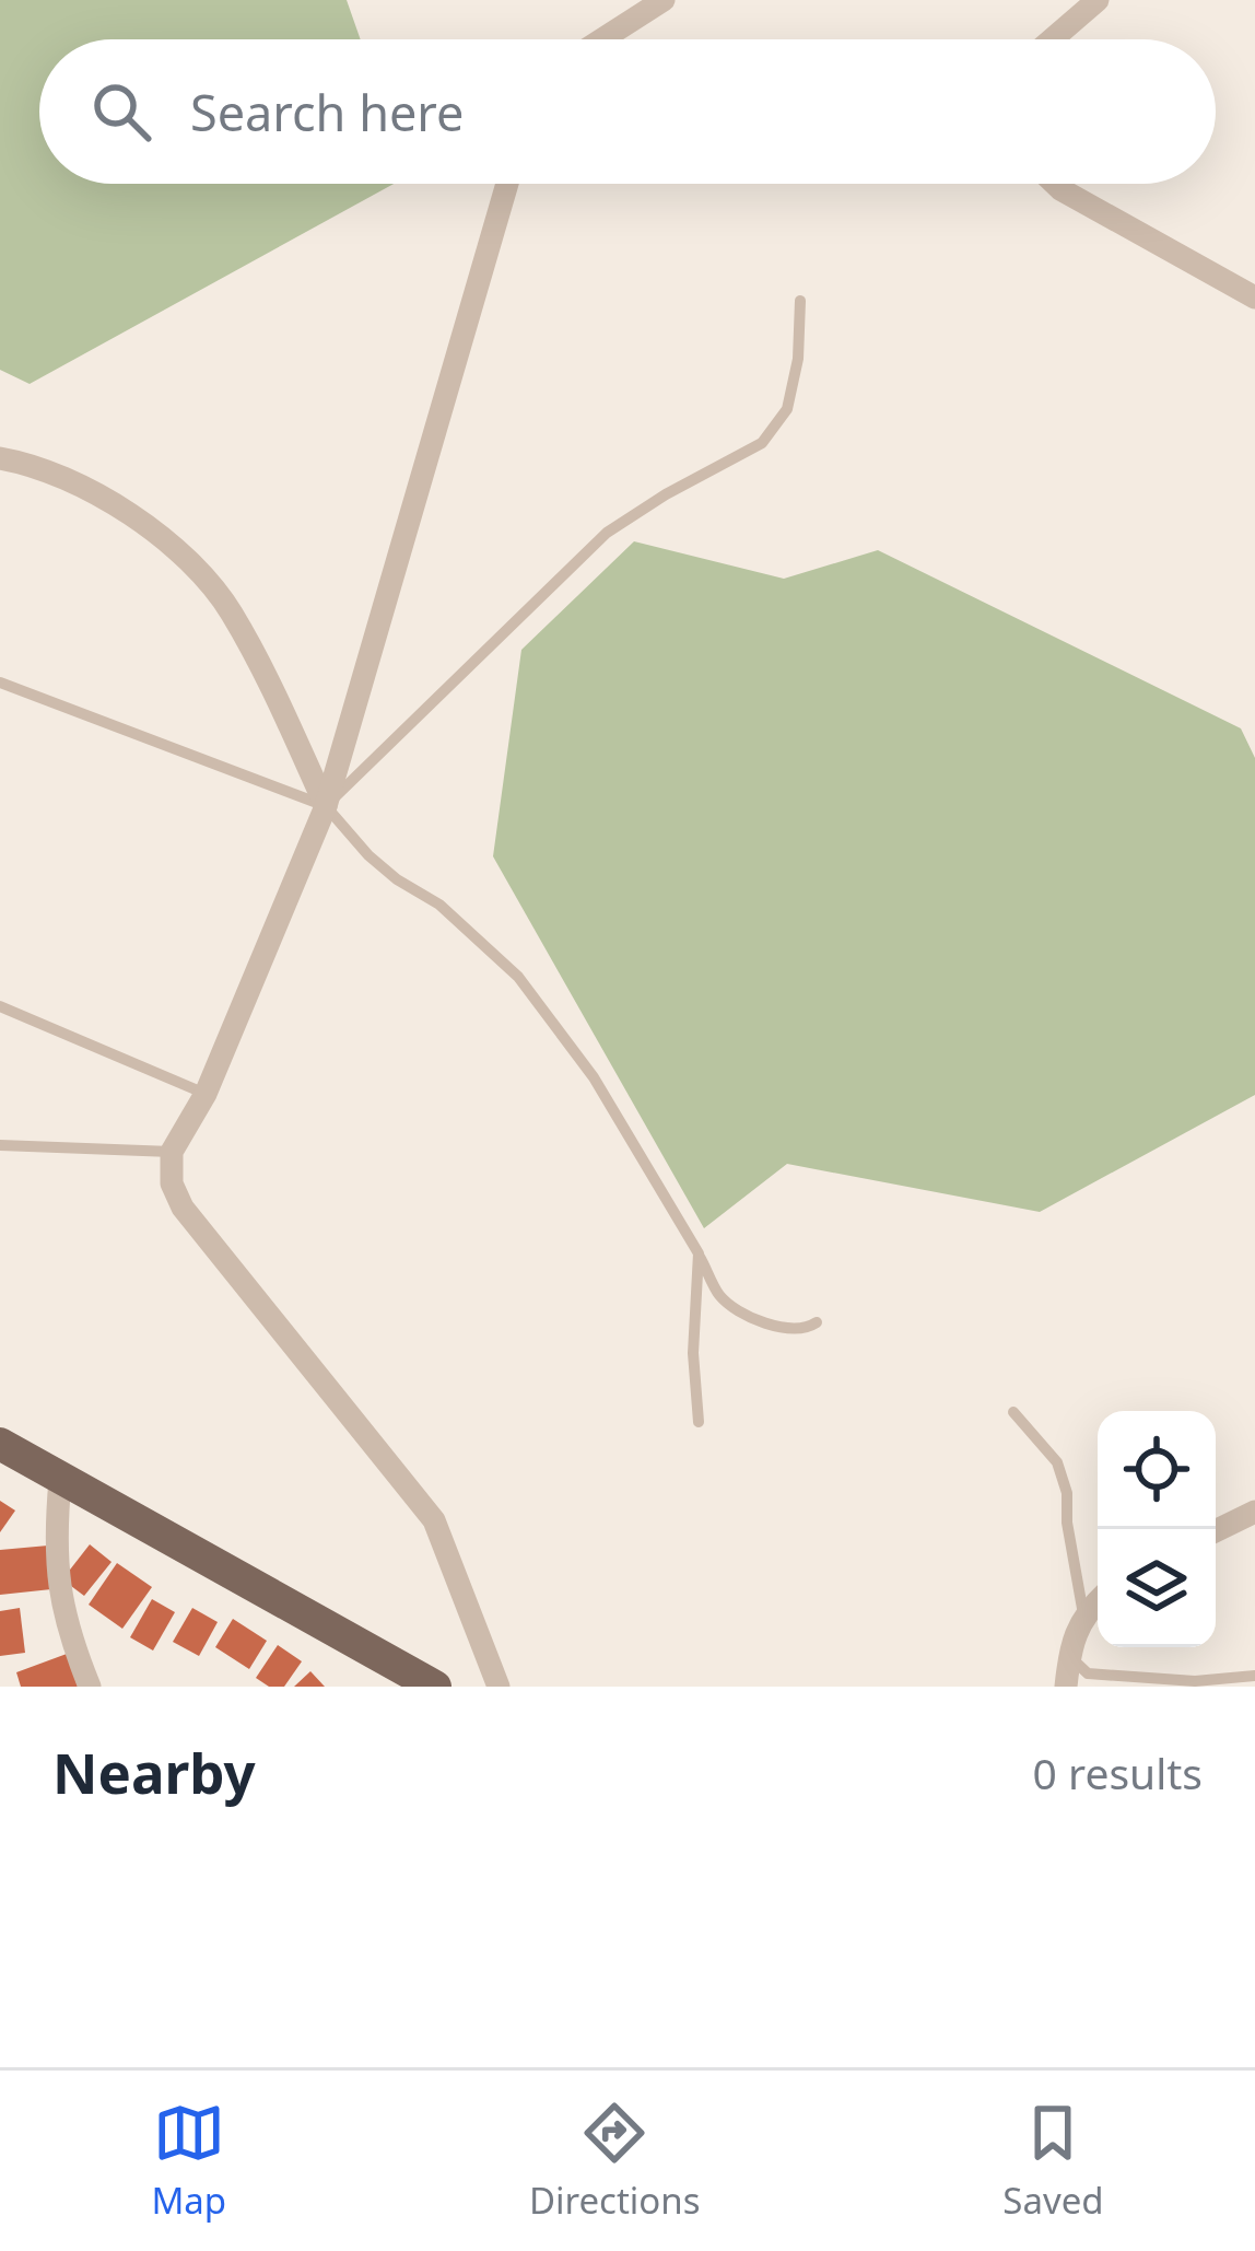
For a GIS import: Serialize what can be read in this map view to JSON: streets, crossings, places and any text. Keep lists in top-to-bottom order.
{
  "page": {
    "search": "Search here",
    "heading": ["Nearby", "0 results"],
    "nav": ["Map", "Directions", "Saved"]
  }
}
